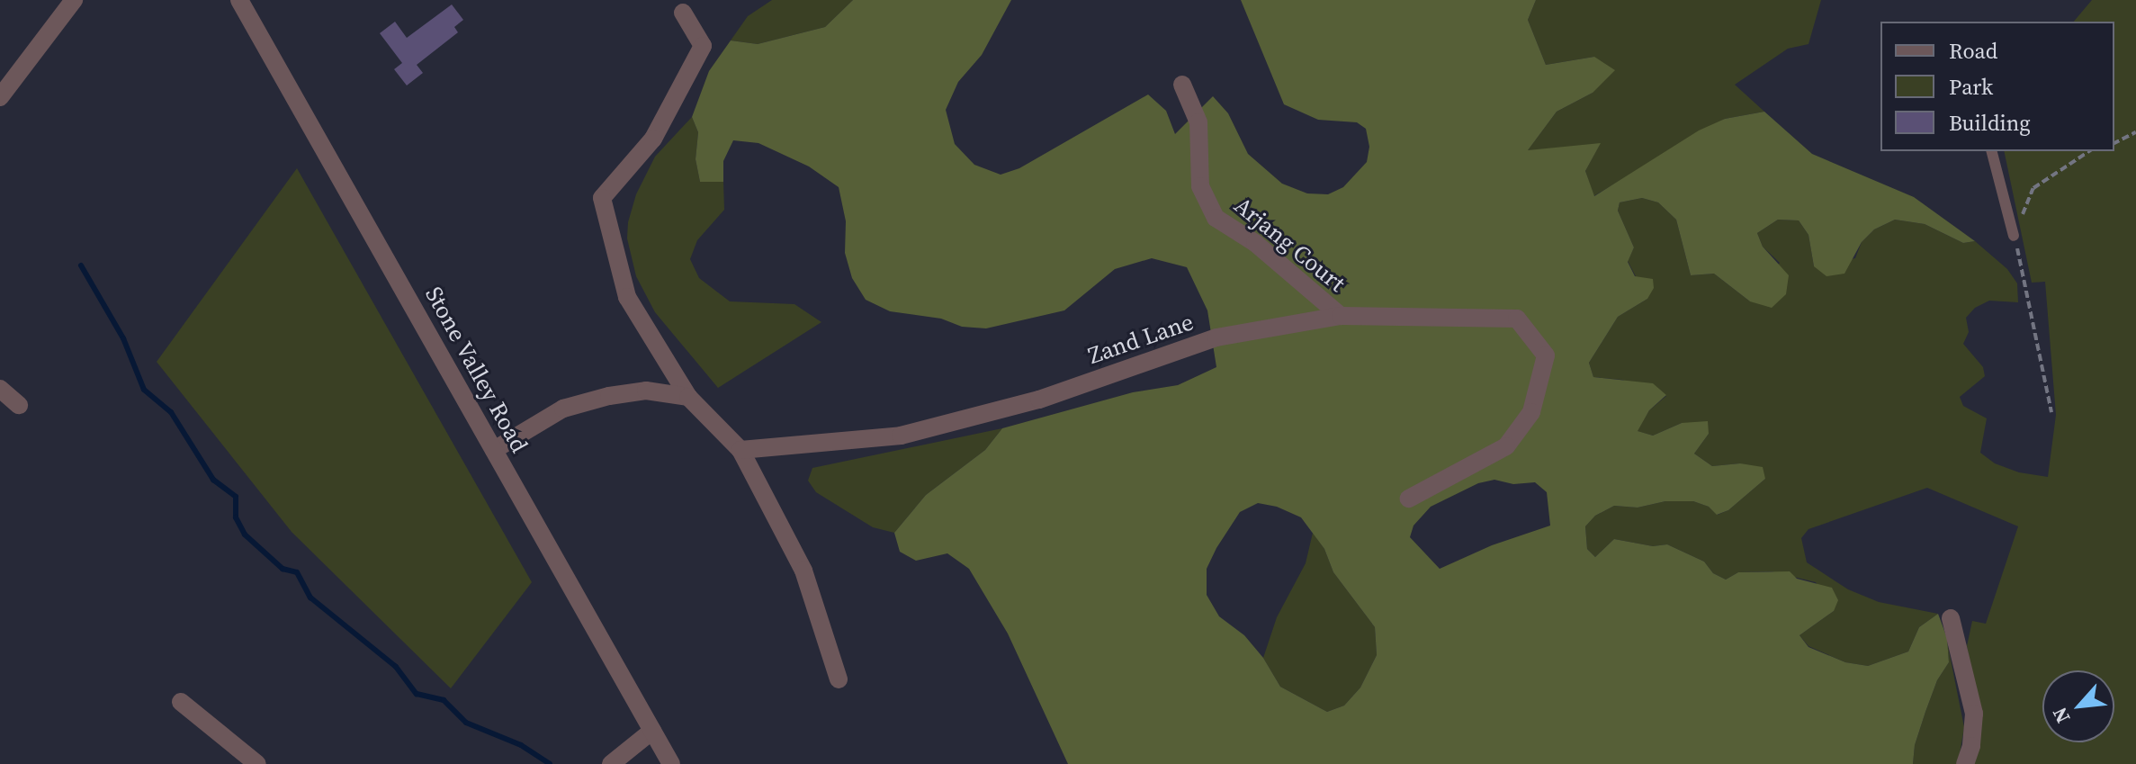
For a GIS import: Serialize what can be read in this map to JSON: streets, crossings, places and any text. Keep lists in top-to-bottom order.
{
  "streets": {
    "street": ["Arjang Court", "Zand Lane", "Stone Valley Road"]
  },
  "crossings": [
    ["Arjang Court", "Zand Lane"]
  ],
  "legend": ["Road", "Park", "Building"],
  "north": "bottom left"
}
